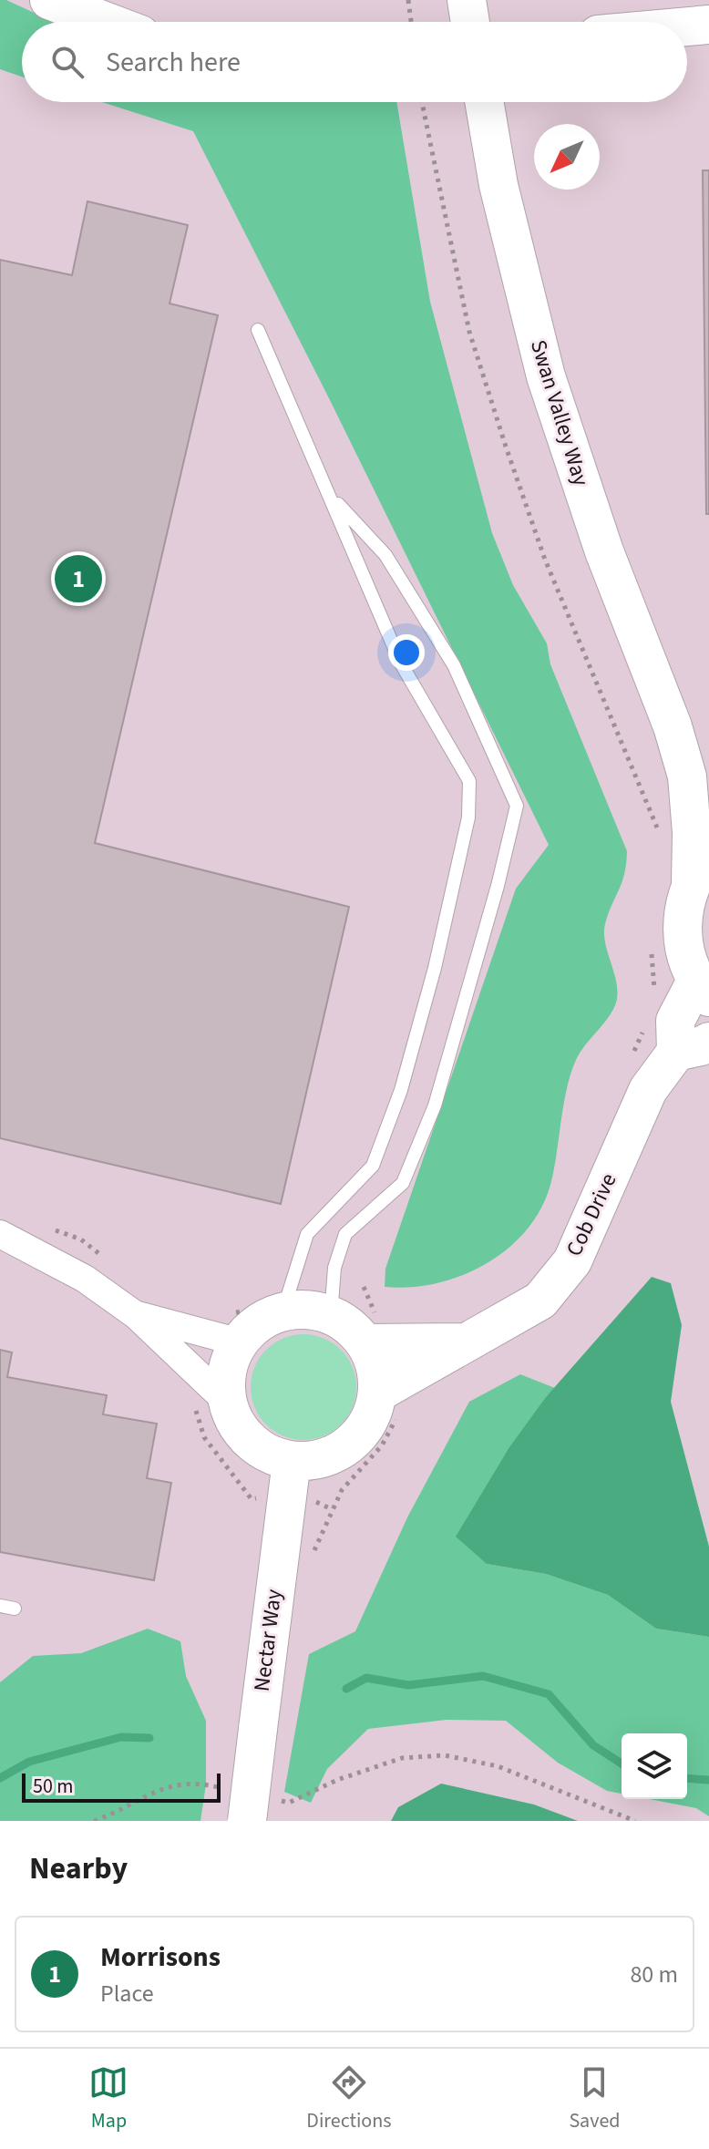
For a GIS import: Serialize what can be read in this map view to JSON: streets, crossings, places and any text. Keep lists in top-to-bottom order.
{
  "streets": {
    "street": ["Swan Valley Way", "Cob Drive", "Nectar Way"]
  },
  "crossings": [
    ["Swan Valley Way", "Cob Drive"]
  ],
  "scale_bar": "50 m",
  "north": "bottom left",
  "page": {
    "search": "Search here",
    "pins": "1",
    "scale": "50 m",
    "heading": "Nearby",
    "list": [
      {
        "mark": "1",
        "name": "Morrisons",
        "note": "Place",
        "value": "80 m"
      }
    ],
    "nav": ["Map", "Directions", "Saved"]
  }
}
